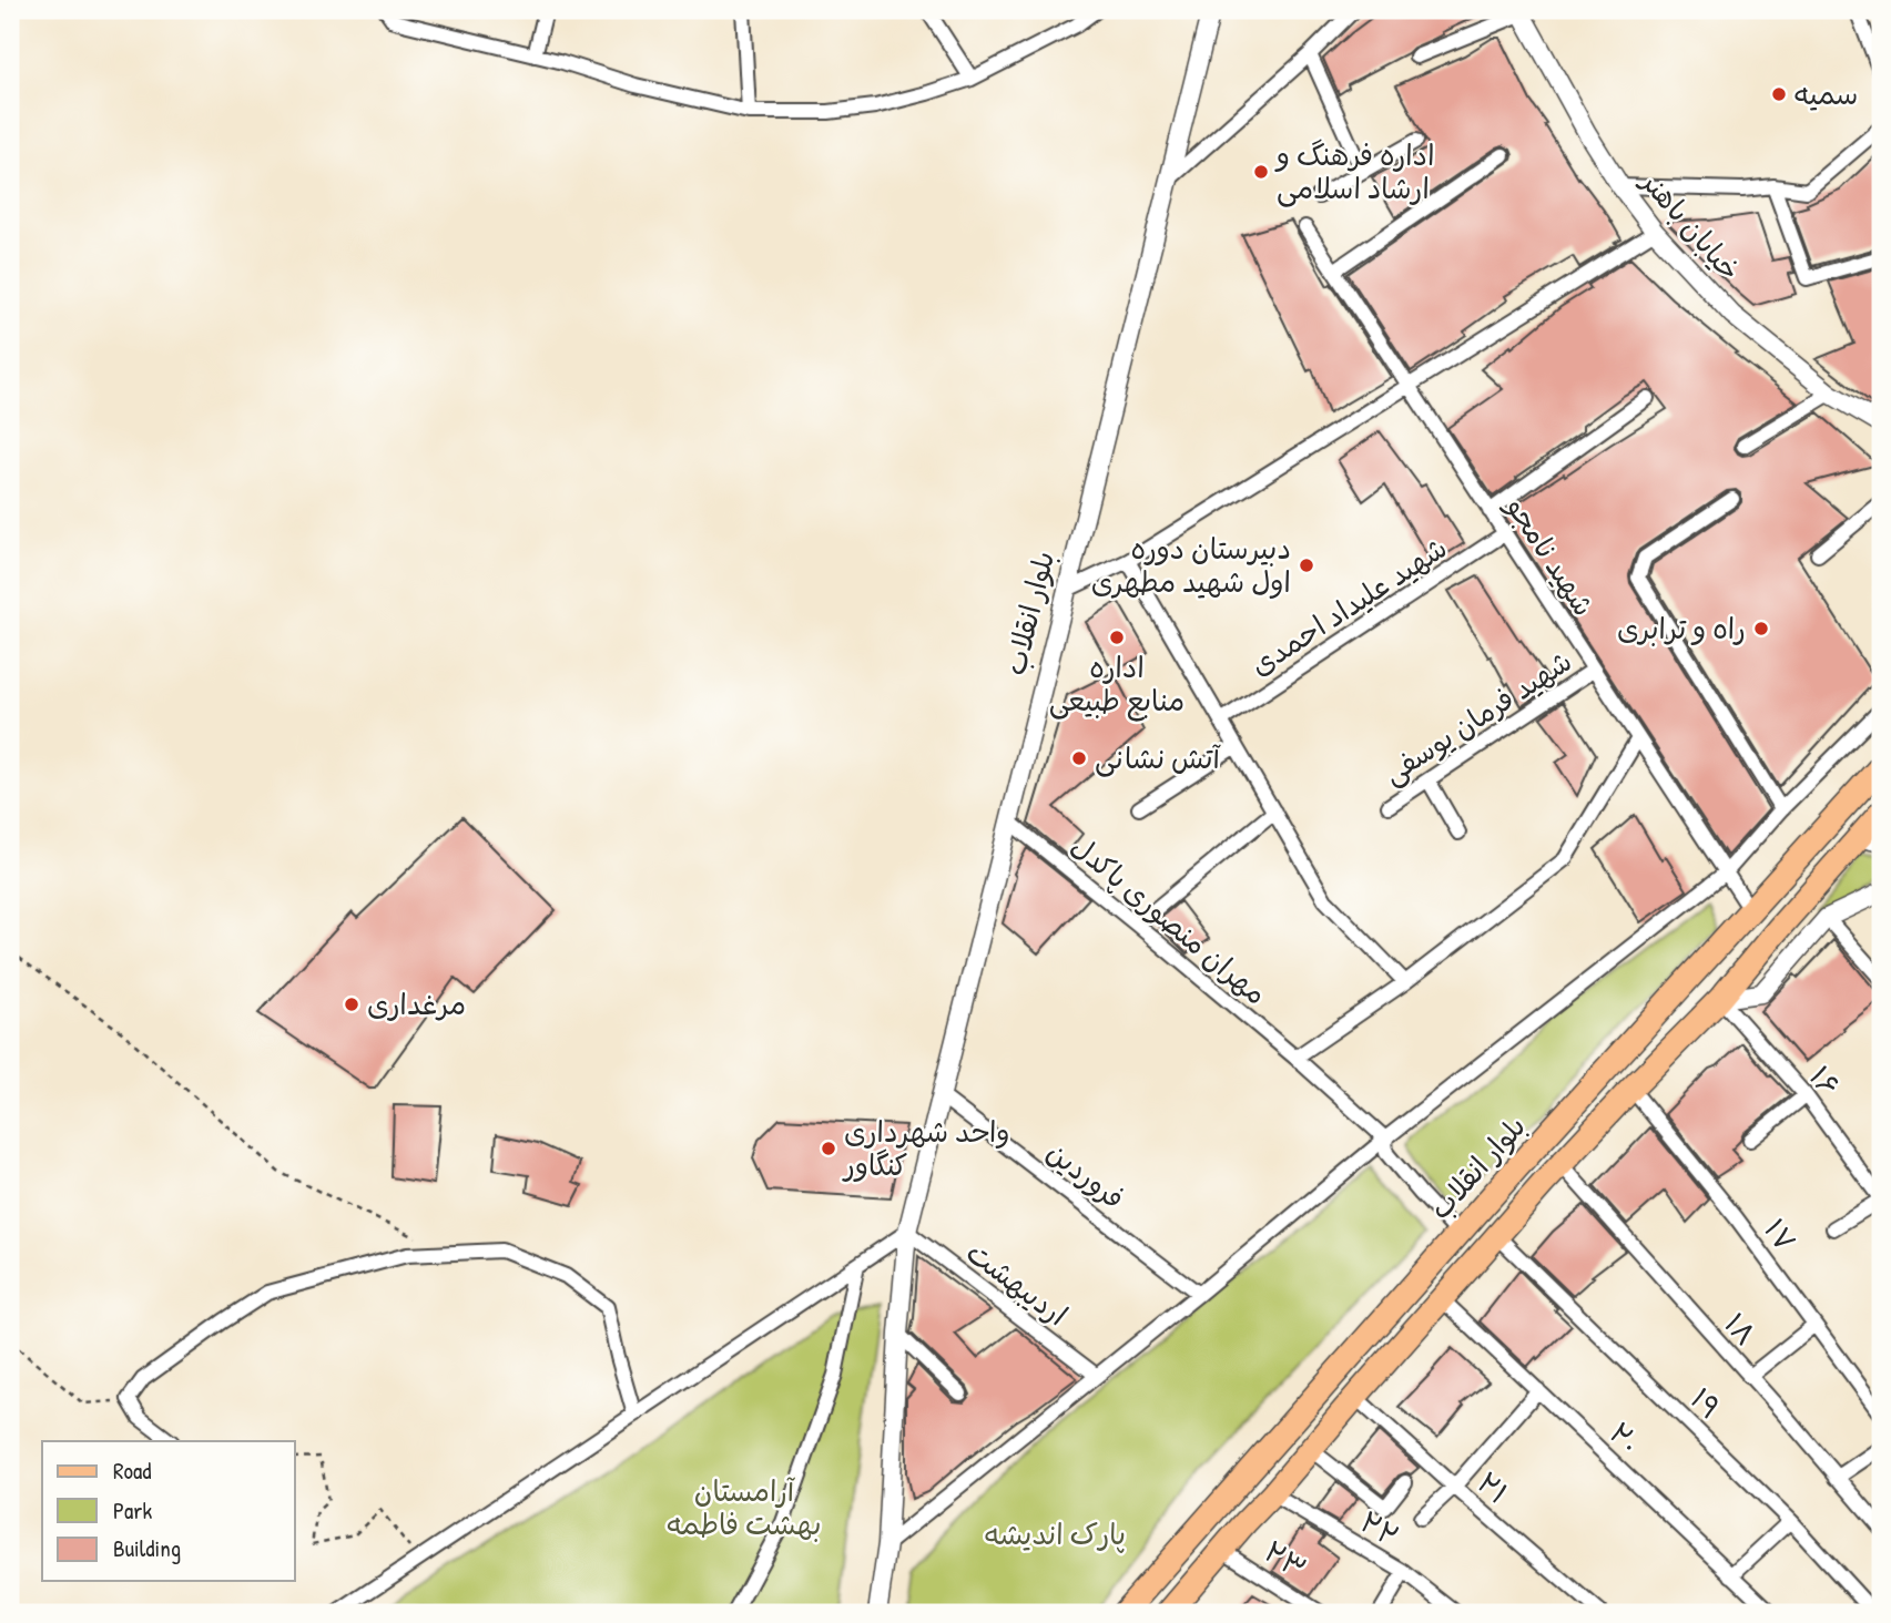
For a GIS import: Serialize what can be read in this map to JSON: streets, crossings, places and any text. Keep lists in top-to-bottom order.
{
  "streets": {
    "main road": ["بلوار انقلاب"],
    "street": [
      "خیابان باهنر",
      "شهید نامجو",
      "شهید علیداد احمدی",
      "شهید فرمان یوسفی",
      "مهران منصوری پاکدل",
      "۱۶",
      "فروردین",
      "۱۷",
      "اردیبهشت",
      "۱۸",
      "۱۹",
      "۲۰",
      "۲۱",
      "۲۲",
      "۲۳"
    ]
  },
  "crossings": [
    ["شهید نامجو", "شهید علیداد احمدی"],
    ["شهید نامجو", "بلوار انقلاب"],
    ["شهید نامجو", "شهید فرمان یوسفی"],
    ["بلوار انقلاب", "مهران منصوری پاکدل"],
    ["بلوار انقلاب", "۱۶"],
    ["بلوار انقلاب", "فروردین"],
    ["بلوار انقلاب", "۱۷"],
    ["بلوار انقلاب", "اردیبهشت"],
    ["بلوار انقلاب", "۱۸"],
    ["بلوار انقلاب", "۱۹"],
    ["بلوار انقلاب", "۲۰"],
    ["بلوار انقلاب", "۲۱"],
    ["بلوار انقلاب", "۲۲"],
    ["بلوار انقلاب", "۲۳"]
  ],
  "parks": ["آرامستان بهشت فاطمه", "پارک اندیشه"],
  "places": [
    "سمیه",
    "اداره فرهنگ و ارشاد اسلامی",
    "دبیرستان دوره اول شهید مطهری",
    "راه و ترابری",
    "اداره منابع طبیعی",
    "آتش نشانی",
    "مرغداری",
    "واحد شهرداری کنگاور"
  ],
  "legend": ["Road", "Park", "Building"]
}
